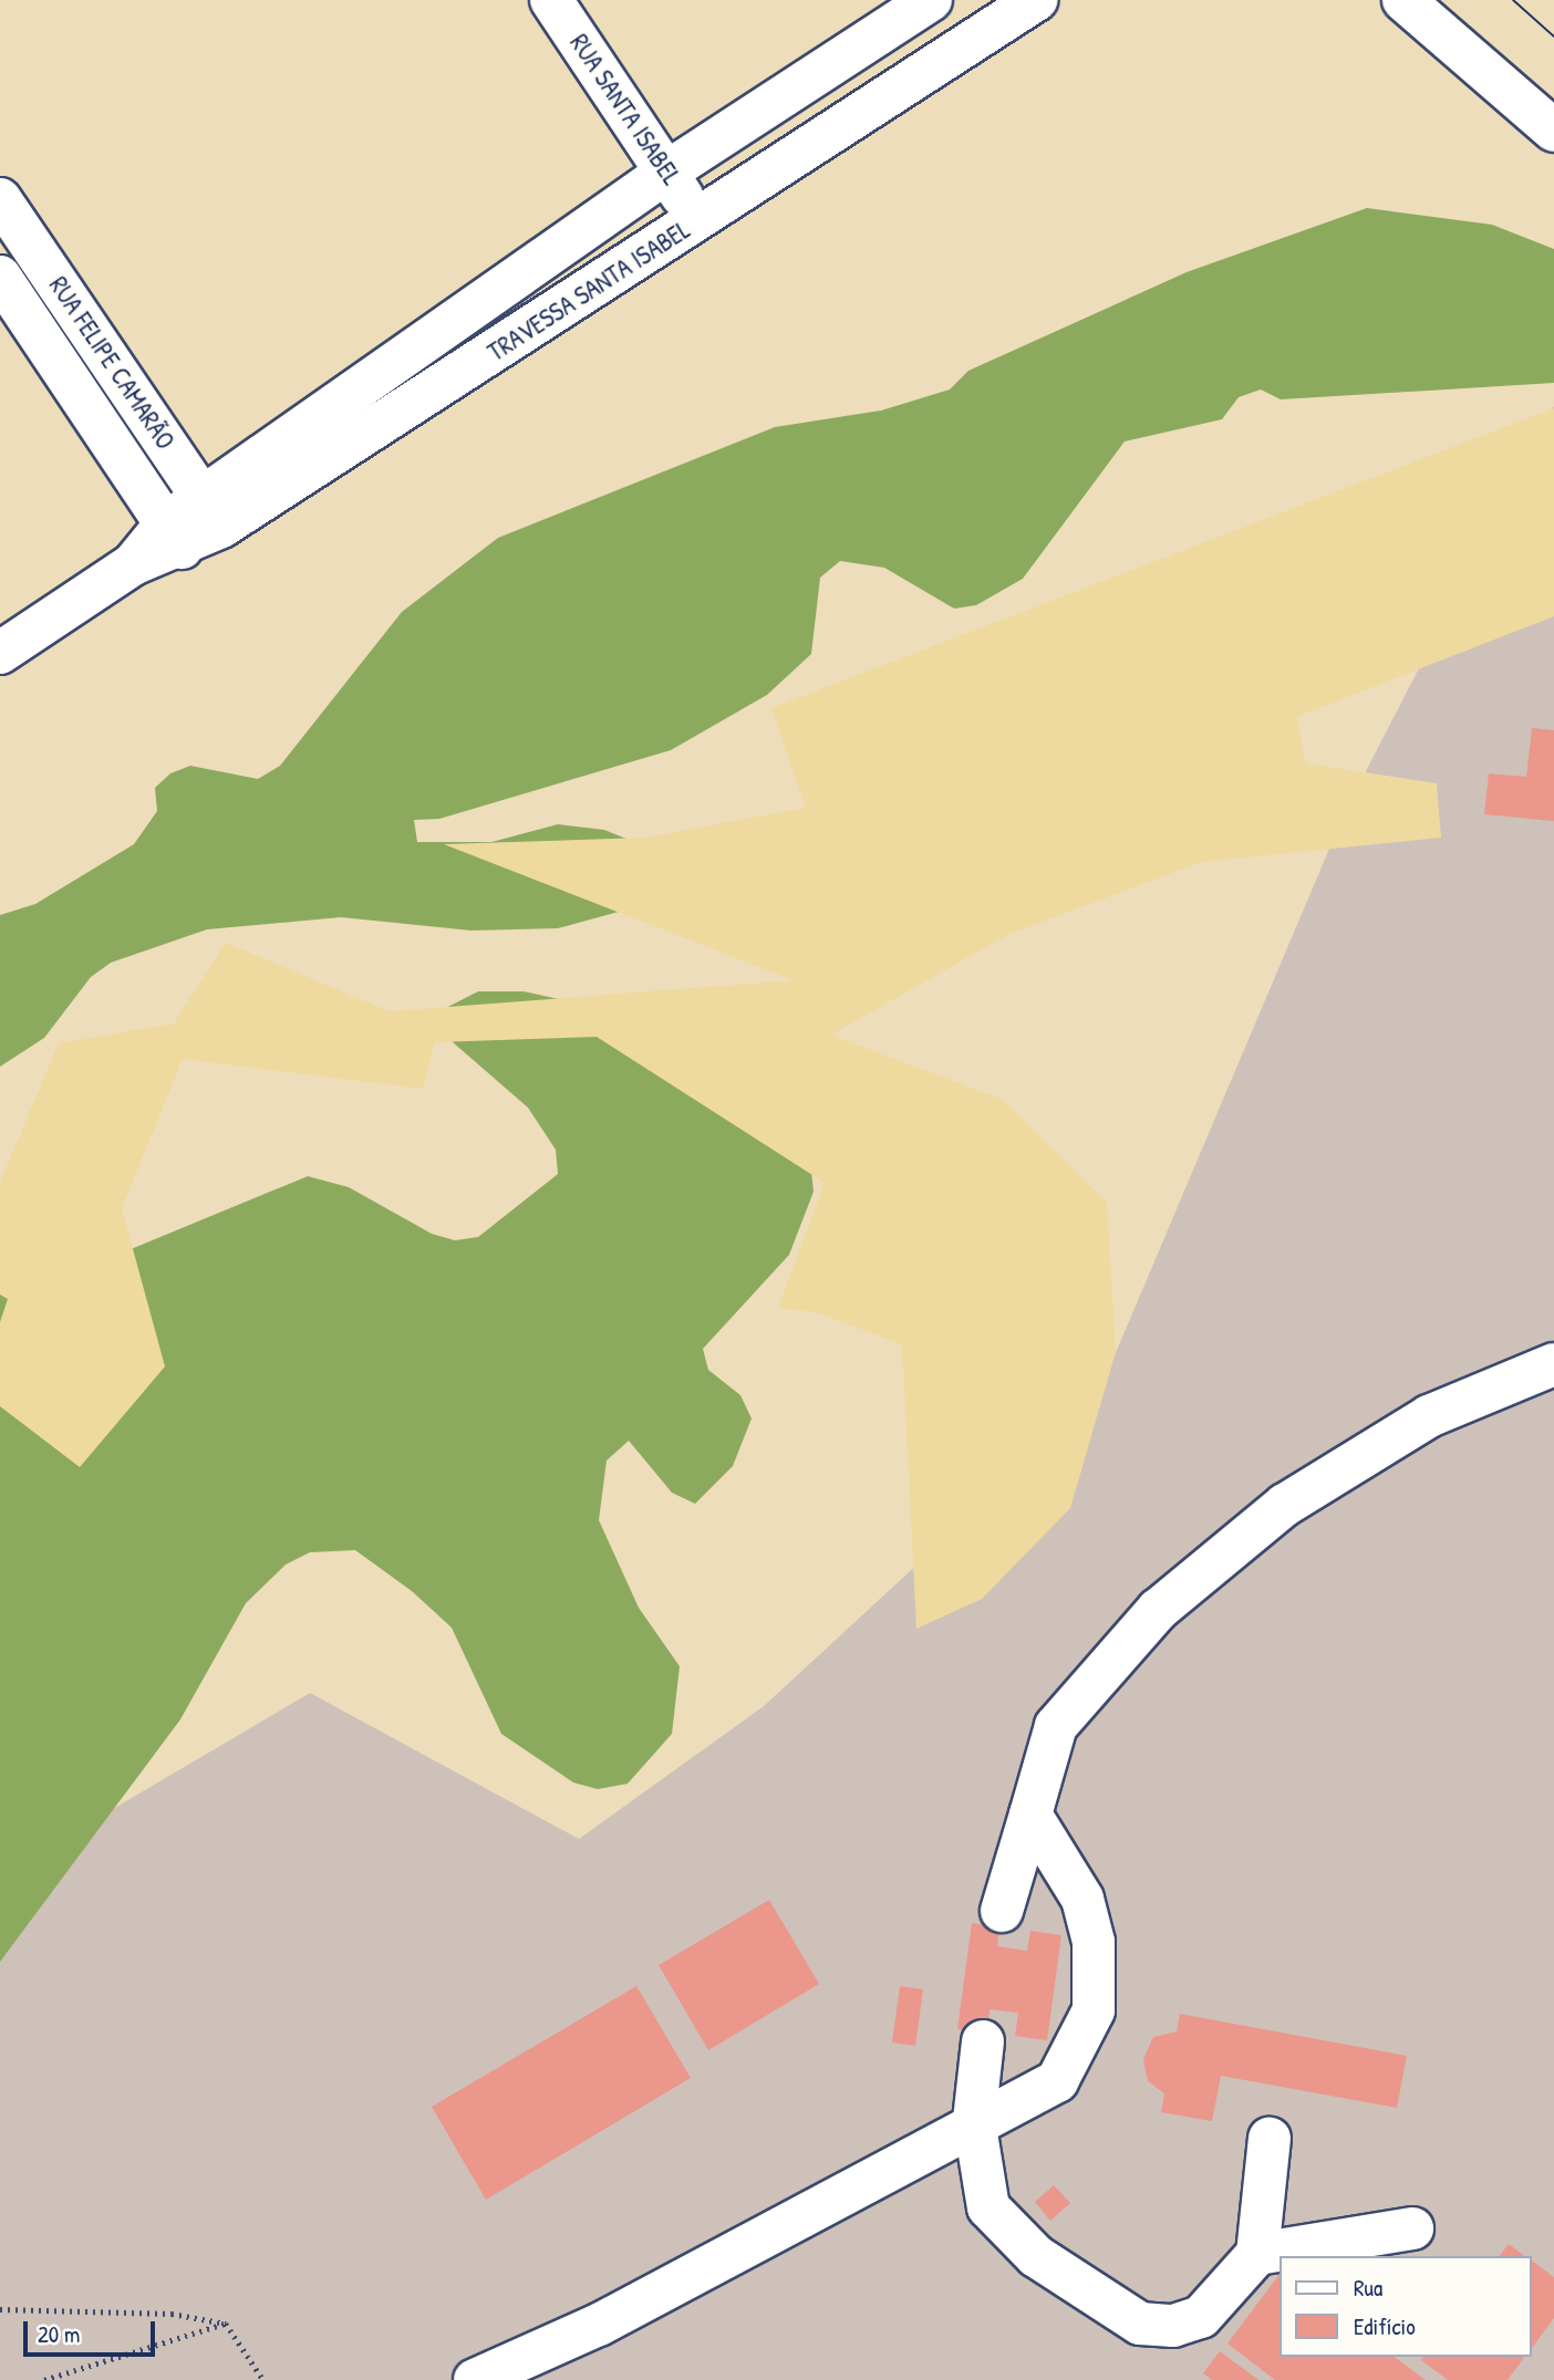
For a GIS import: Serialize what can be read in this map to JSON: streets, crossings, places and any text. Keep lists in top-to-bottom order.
{
  "streets": {
    "street": ["RUA SANTA ISABEL", "TRAVESSA SANTA ISABEL", "RUA FELIPE CAMARÃO"]
  },
  "crossings": [
    ["RUA SANTA ISABEL", "TRAVESSA SANTA ISABEL"],
    ["TRAVESSA SANTA ISABEL", "RUA FELIPE CAMARÃO"]
  ],
  "legend": ["Rua", "Edifício"],
  "scale_bar": "20 m"
}
